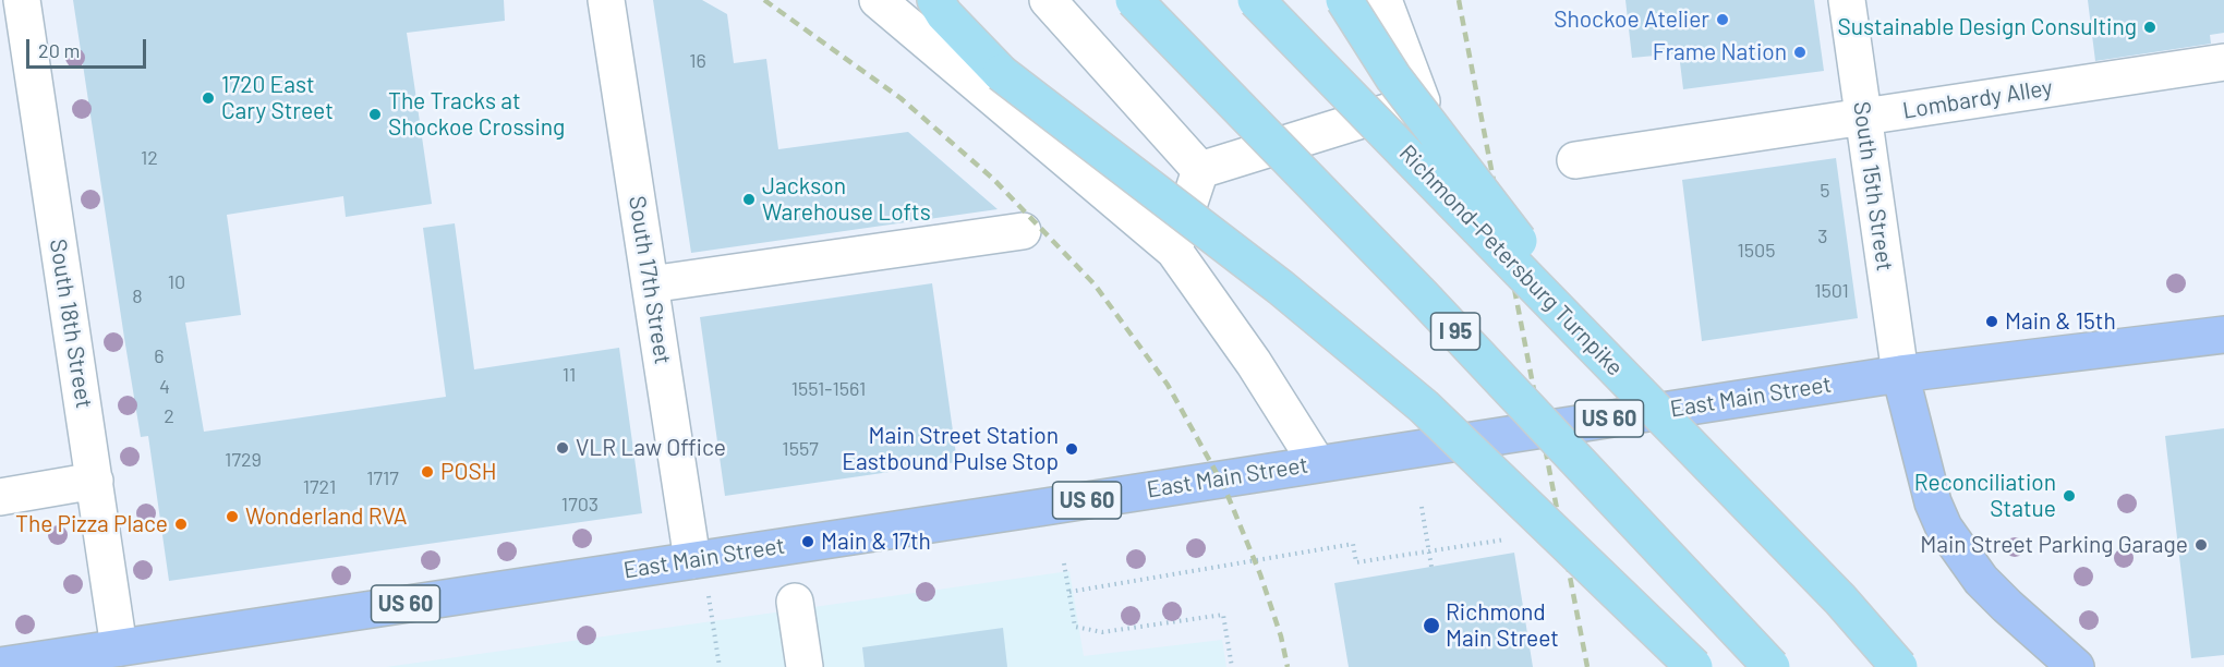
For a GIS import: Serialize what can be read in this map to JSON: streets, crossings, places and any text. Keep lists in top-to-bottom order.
{
  "streets": {
    "highway": ["Richmond-Petersburg Turnpike", "I 95"],
    "main road": ["East Main Street", "US 60"],
    "street": [
      "Lombardy Alley",
      "South 15th Street",
      "South 17th Street",
      "South 18th Street"
    ]
  },
  "crossings": [
    ["Lombardy Alley", "South 15th Street"],
    ["South 15th Street", "East Main Street"],
    ["South 17th Street", "East Main Street"],
    ["South 18th Street", "East Main Street"]
  ],
  "places": [
    "Shockoe Atelier",
    "Sustainable Design Consulting",
    "Frame Nation",
    "1720 East Cary Street",
    "The Tracks at Shockoe Crossing",
    "Jackson Warehouse Lofts",
    "Main & 15th",
    "VLR Law Office",
    "Main Street Station Eastbound Pulse Stop",
    "POSH",
    "Reconciliation Statue",
    "Wonderland RVA",
    "The Pizza Place",
    "Main & 17th",
    "Main Street Parking Garage",
    "Richmond Main Street"
  ],
  "house_numbers": [
    "16",
    "12",
    "5",
    "3",
    "1505",
    "10",
    "1501",
    "8",
    "6",
    "11",
    "4",
    "1551-1561",
    "2",
    "1557",
    "1729",
    "1717",
    "1721",
    "1703"
  ],
  "scale_bar": "20 m"
}
